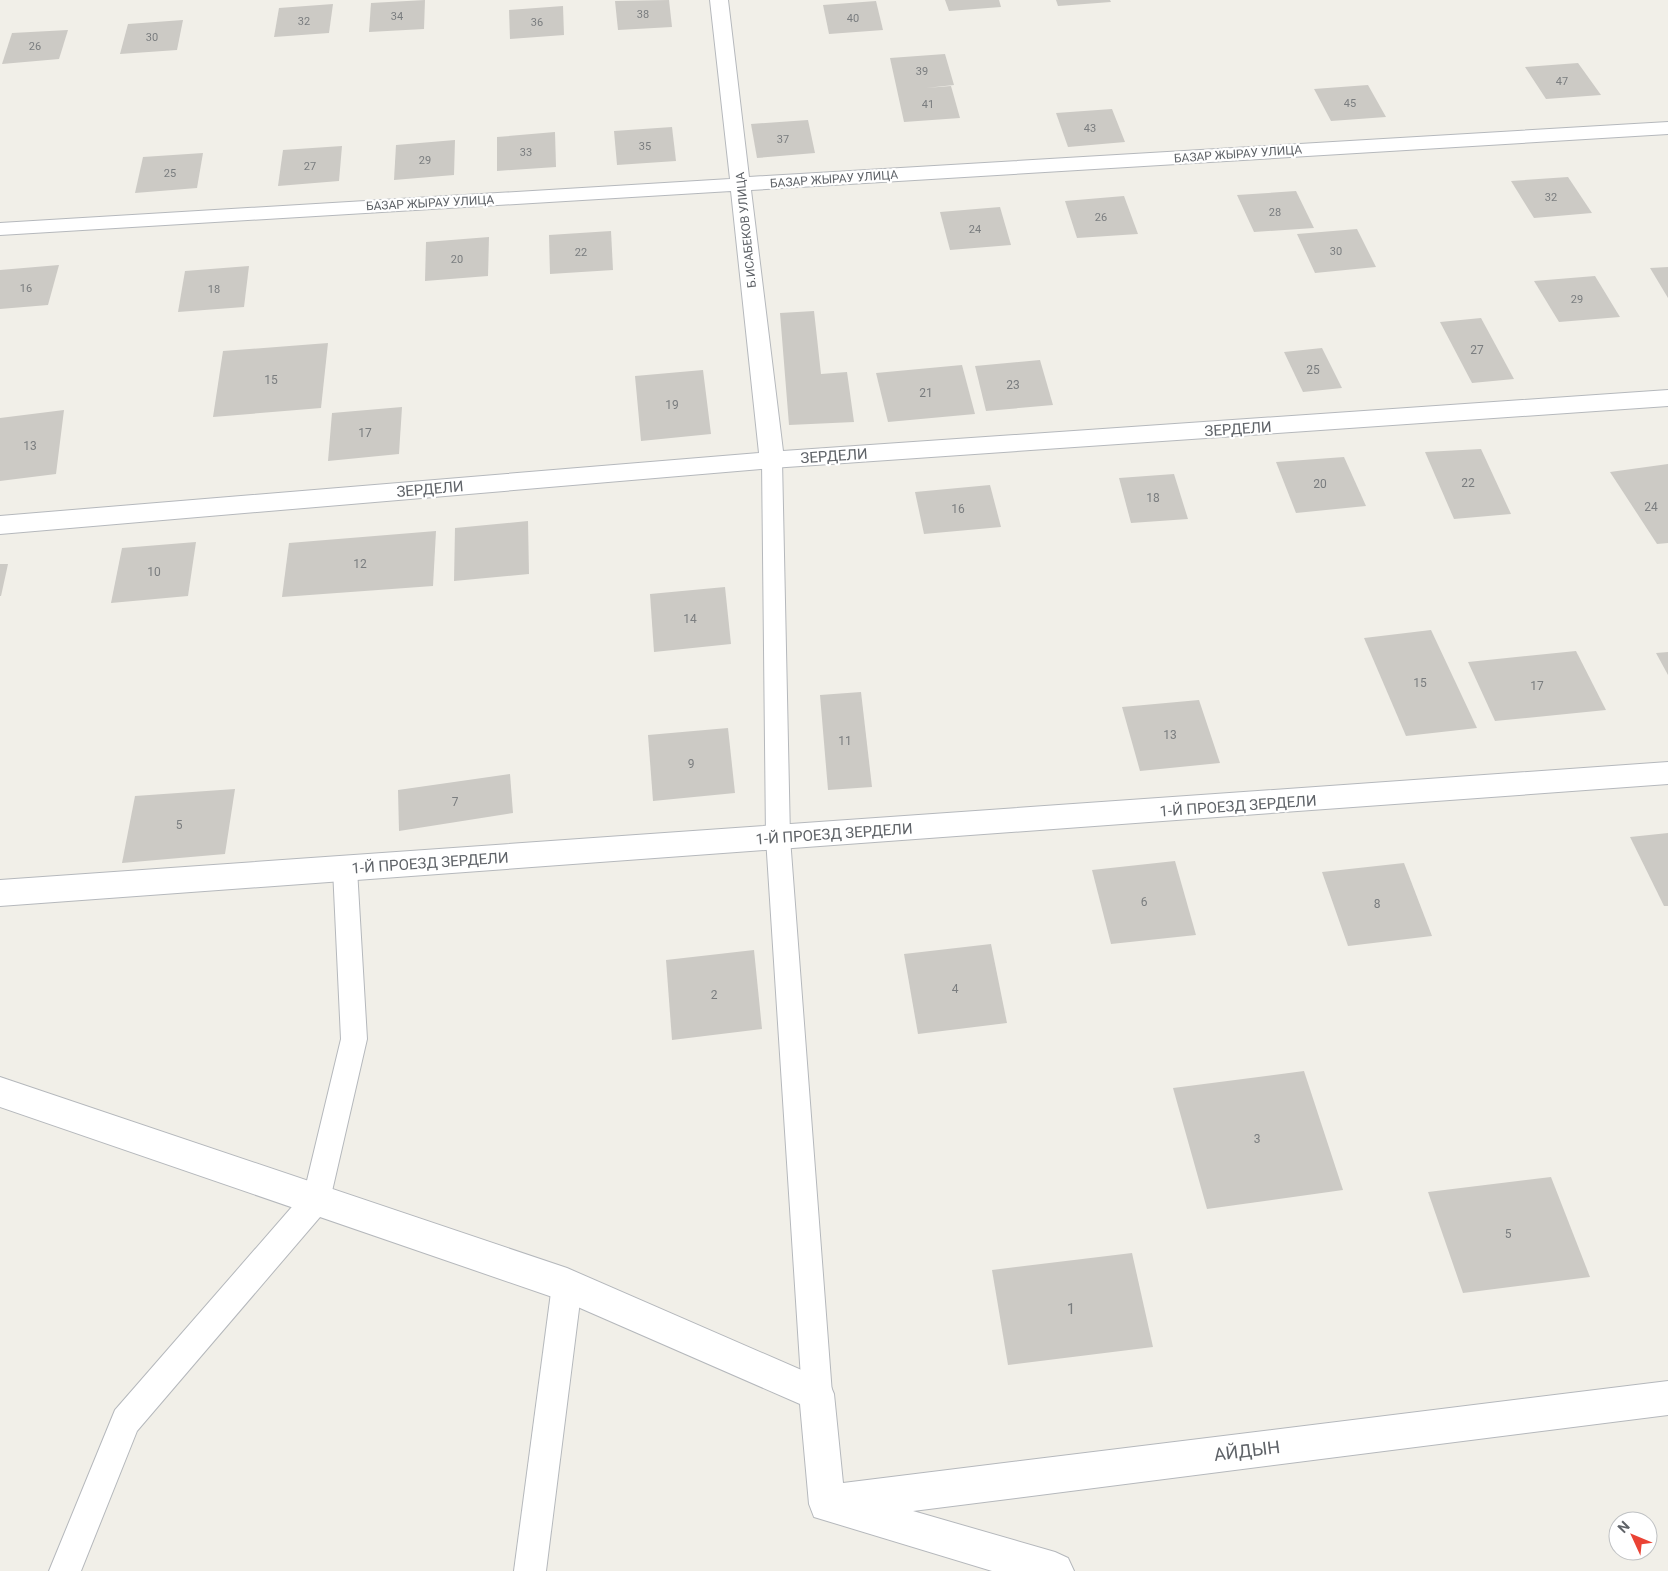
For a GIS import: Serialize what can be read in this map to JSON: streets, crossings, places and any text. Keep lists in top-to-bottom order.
{
  "streets": {
    "street": [
      "БАЗАР ЖЫРАУ УЛИЦА",
      "Б.ИСАБЕКОВ УЛИЦА",
      "ЗЕРДЕЛИ",
      "1-Й ПРОЕЗД ЗЕРДЕЛИ",
      "АЙДЫН"
    ]
  },
  "crossings": [
    ["БАЗАР ЖЫРАУ УЛИЦА", "Б.ИСАБЕКОВ УЛИЦА"],
    ["Б.ИСАБЕКОВ УЛИЦА", "ЗЕРДЕЛИ"]
  ],
  "house_numbers": [
    "38",
    "34",
    "40",
    "32",
    "36",
    "30",
    "26",
    "39",
    "47",
    "45",
    "41",
    "43",
    "37",
    "35",
    "33",
    "29",
    "27",
    "25",
    "32",
    "28",
    "26",
    "24",
    "30",
    "22",
    "20",
    "16",
    "18",
    "29",
    "27",
    "25",
    "15",
    "23",
    "21",
    "19",
    "17",
    "13",
    "22",
    "20",
    "18",
    "24",
    "16",
    "12",
    "10",
    "14",
    "15",
    "17",
    "13",
    "11",
    "9",
    "7",
    "5",
    "6",
    "8",
    "4",
    "2",
    "3",
    "5",
    "1"
  ],
  "north": "top left"
}
